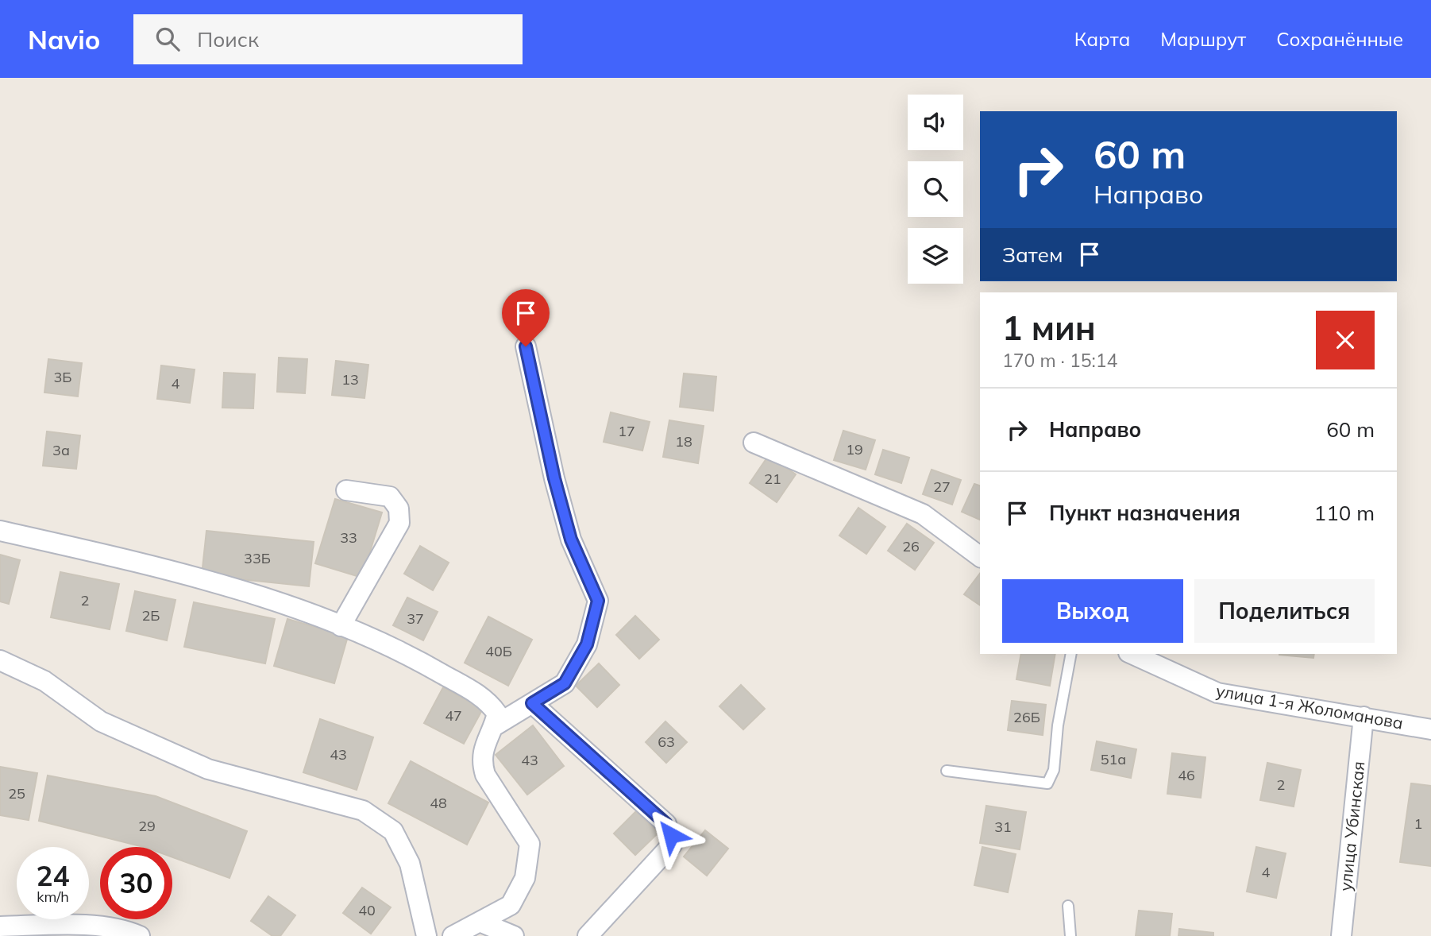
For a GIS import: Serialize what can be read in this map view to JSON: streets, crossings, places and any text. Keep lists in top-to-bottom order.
{
  "streets": {
    "street": ["улица 1-я Жоломанова", "улица Убинская"]
  },
  "crossings": [
    ["улица 1-я Жоломанова", "улица Убинская"]
  ],
  "house_numbers": [
    "3Б",
    "13",
    "4",
    "17",
    "18",
    "19",
    "3а",
    "21",
    "27",
    "33",
    "26",
    "33Б",
    "2",
    "2Б",
    "37",
    "40Б",
    "47",
    "26Б",
    "63",
    "43",
    "51а",
    "43",
    "46",
    "2",
    "25",
    "48",
    "1",
    "29",
    "31",
    "4",
    "40"
  ],
  "page": {
    "header": "Navio",
    "search": "Поиск",
    "nav": ["Карта", "Маршрут", "Сохранённые"],
    "turn": ["60 m", "Направо"],
    "then": "Затем",
    "heading": ["1 мин", "170 m · 15:14"],
    "list": [
      {
        "name": "Направо",
        "value": "60 m"
      },
      {
        "name": "Пункт назначения",
        "value": "110 m"
      }
    ],
    "buttons": ["Выход", "Поделиться"],
    "speed": "24 km/h",
    "limit": "30"
  }
}
